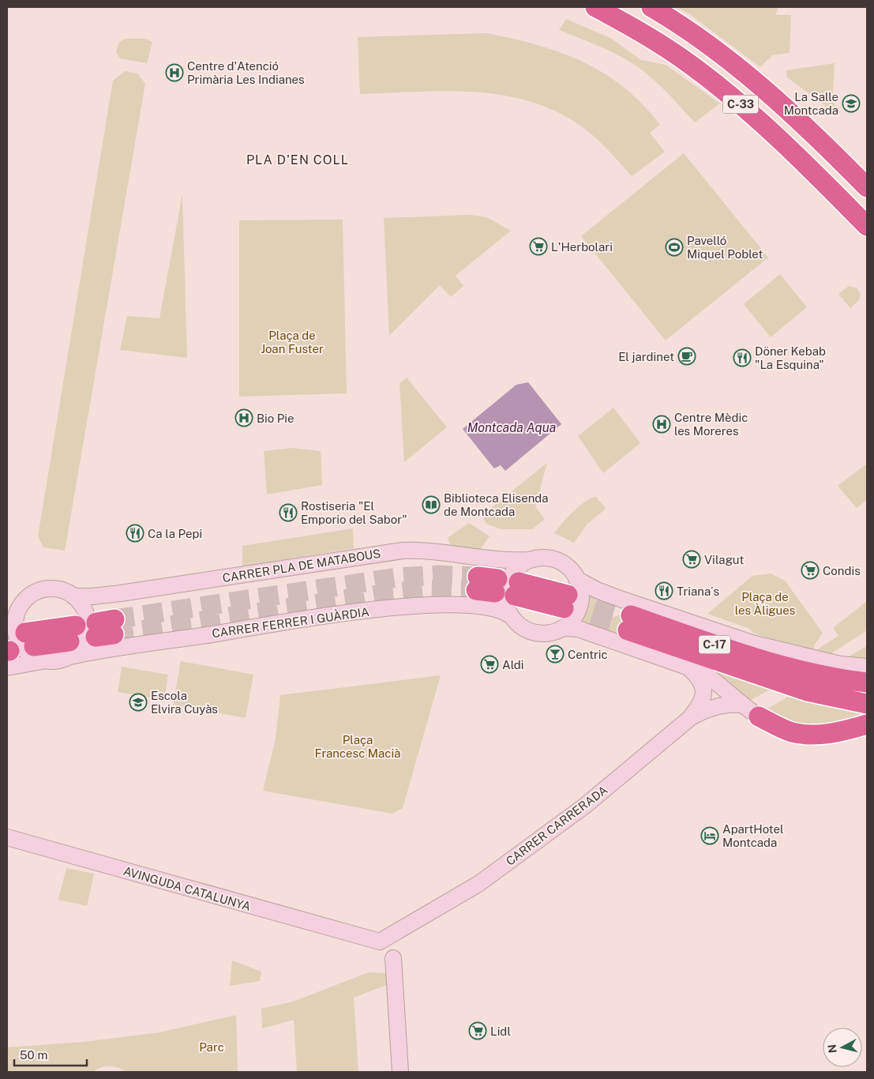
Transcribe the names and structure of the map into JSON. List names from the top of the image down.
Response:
{
  "streets": {
    "highway": ["C-33", "C-17"],
    "main road": [
      "CARRER PLA DE MATABOUS",
      "CARRER FERRER I GUÀRDIA",
      "CARRER CARRERADA",
      "AVINGUDA CATALUNYA"
    ]
  },
  "crossings": [
    ["CARRER PLA DE MATABOUS", "CARRER FERRER I GUÀRDIA"],
    ["CARRER CARRERADA", "AVINGUDA CATALUNYA"]
  ],
  "districts": ["PLA D'EN COLL"],
  "water": ["Montcada Aqua"],
  "parks": [
    "Plaça de Joan Fuster",
    "Plaça de les Àligues",
    "Plaça Francesc Macià",
    "Parc"
  ],
  "places": {
    "hospital": ["Centre d'Atenció Primària Les Indianes", "Bio Pie", "Centre Mèdic les Moreres"],
    "school or university": ["La Salle Montcada", "Escola Elvira Cuyàs"],
    "supermarket": [
      "L'Herbolari",
      "Vilagut",
      "Condis",
      "Aldi",
      "Lidl"
    ],
    "sports": ["Pavelló Miquel Poblet"],
    "cafe": ["El jardinet"],
    "restaurant": [
      "Döner Kebab \"La Esquina\"",
      "Rostiseria \"El Emporio del Sabor\"",
      "Ca la Pepi",
      "Triana´s"
    ],
    "library": ["Biblioteca Elisenda de Montcada"],
    "bar": ["Centric"],
    "hotel": ["ApartHotel Montcada"]
  },
  "scale_bar": "50 m",
  "north": "left"
}
